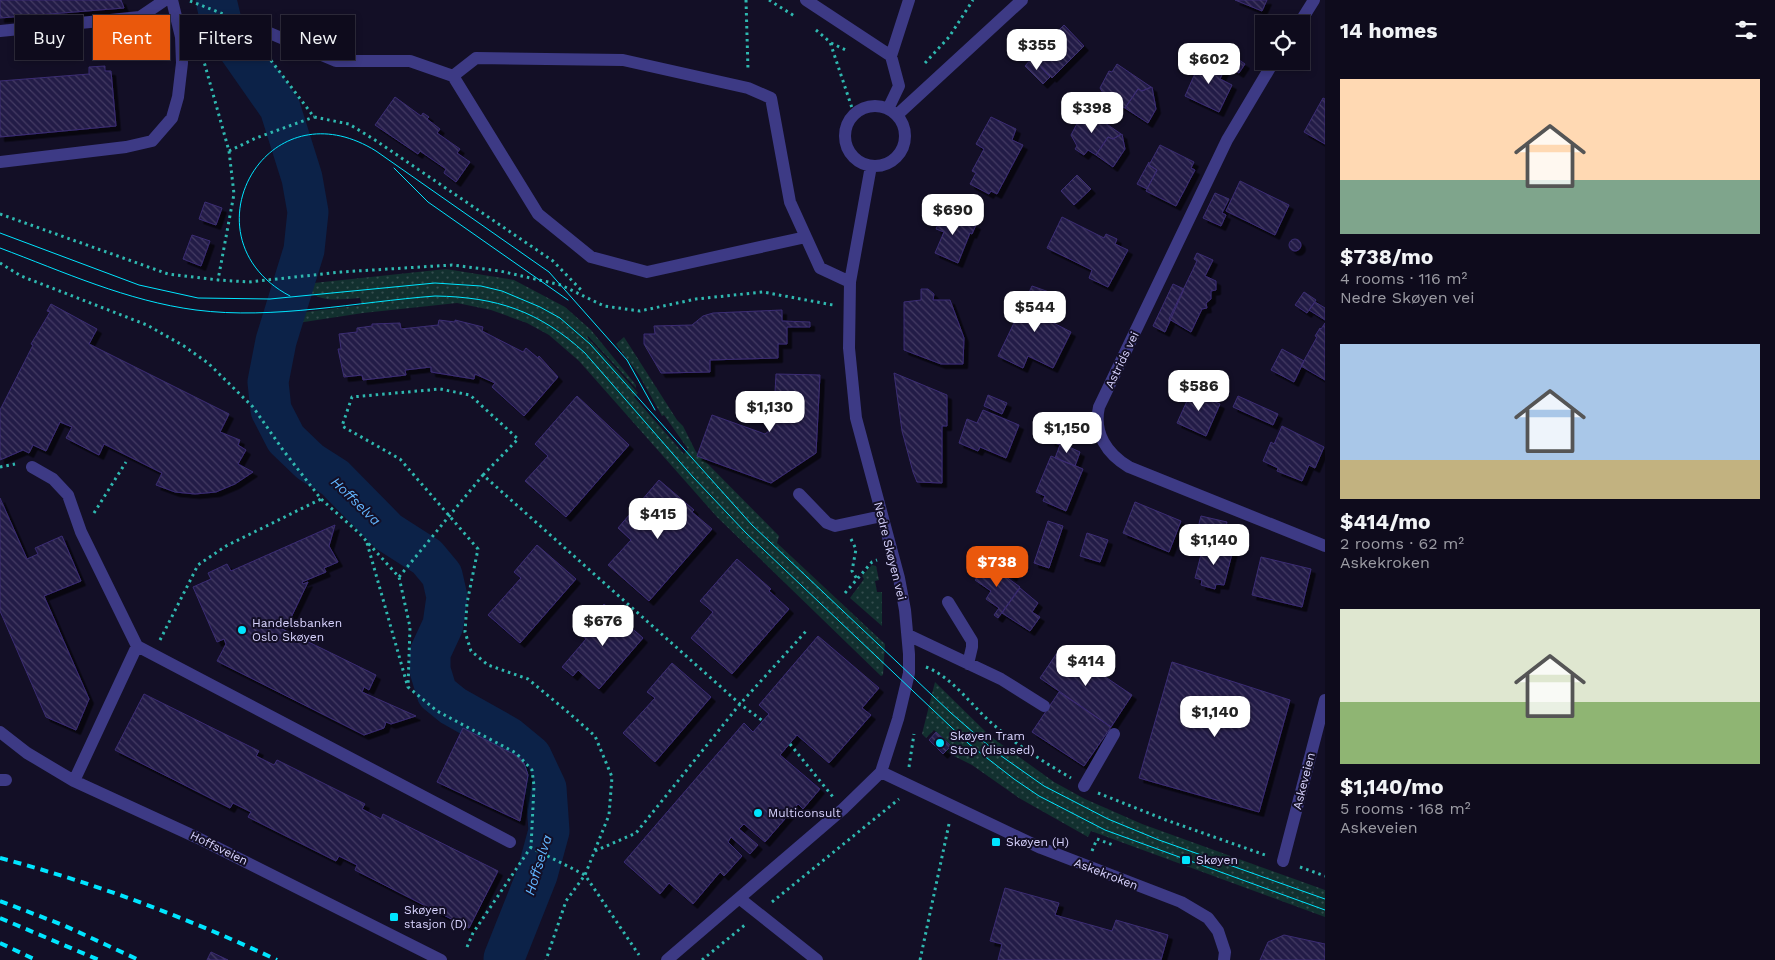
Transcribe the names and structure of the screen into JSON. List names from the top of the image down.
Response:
{
  "streets": {
    "street": [
      "Astrids vei",
      "Nedre Skøyen vei",
      "Askeveien",
      "Hoffsveien",
      "Askekroken"
    ]
  },
  "crossings": [
    ["Nedre Skøyen vei", "Askekroken"]
  ],
  "water": ["Hoffselva"],
  "places": {
    "other": ["Handelsbanken Oslo Skøyen", "Skøyen Tram Stop (disused)", "Multiconsult"],
    "transit": ["Skøyen (H)", "Skøyen", "Skøyen stasjon (D)"]
  },
  "page": {
    "heading": "14 homes",
    "chip": [
      "Buy",
      "Rent",
      "Filters",
      "New"
    ],
    "price": [
      "$355",
      "$602",
      "$398",
      "$690",
      "$544",
      "$586",
      "$1,130",
      "$1,150",
      "$415",
      "$1,140",
      "$738",
      "$676",
      "$414",
      "$1,140"
    ],
    "list": [
      {
        "name": "$738/mo",
        "note": "4 rooms · 116 m² · Nedre Skøyen vei"
      },
      {
        "name": "$414/mo",
        "note": "2 rooms · 62 m² · Askekroken"
      },
      {
        "name": "$1,140/mo",
        "note": "5 rooms · 168 m² · Askeveien"
      }
    ]
  }
}
